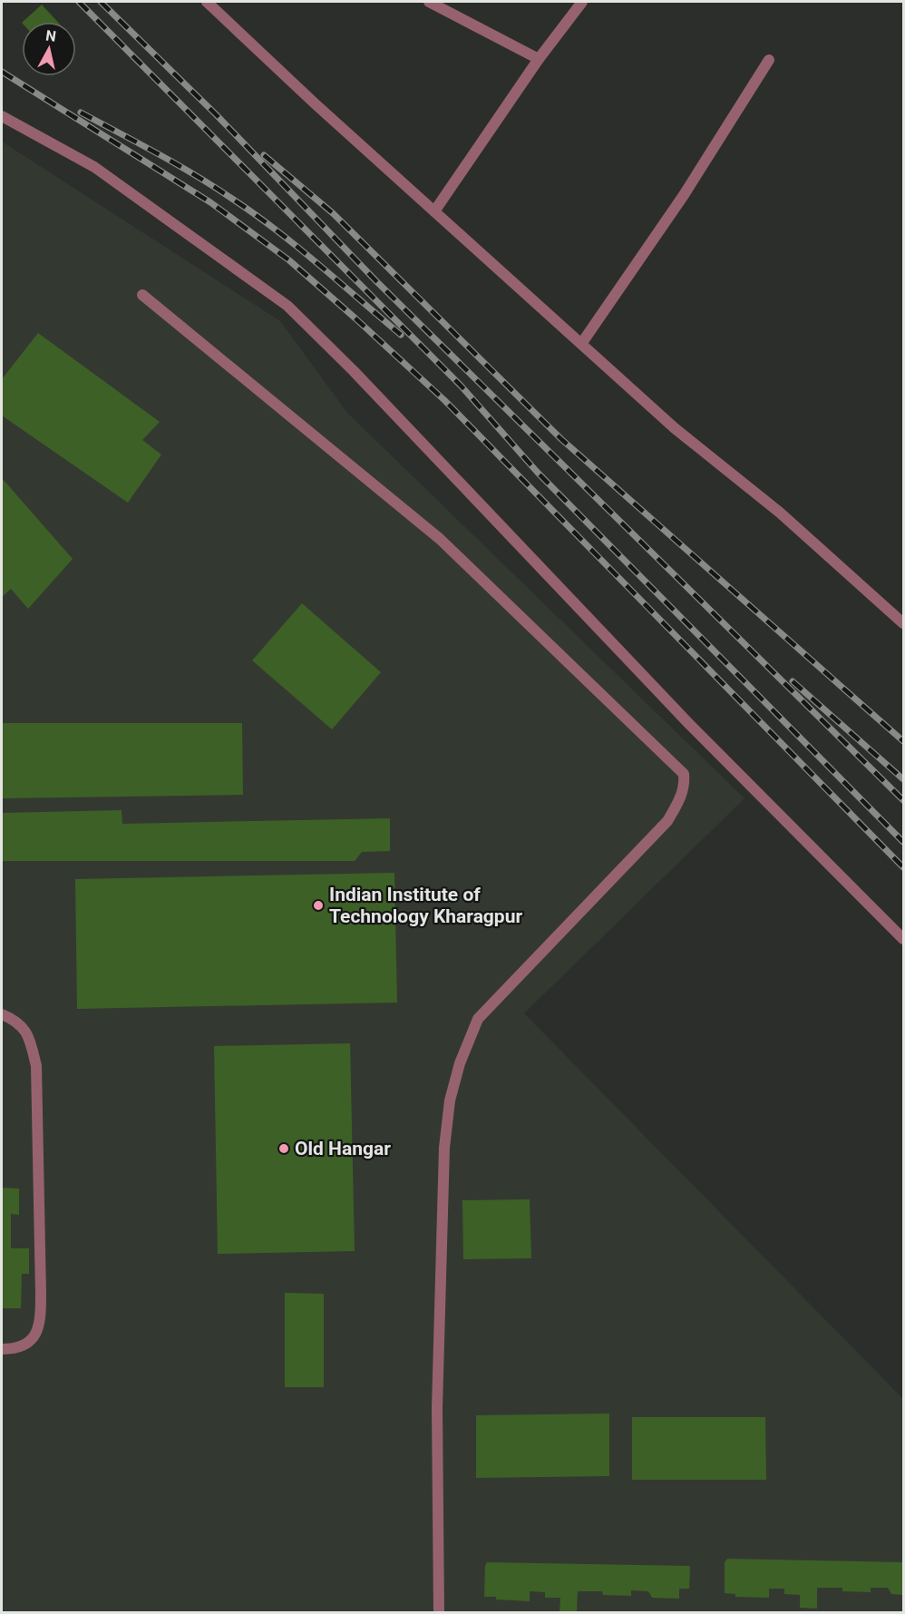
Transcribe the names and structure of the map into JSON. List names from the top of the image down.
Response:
{
  "places": ["Indian Institute of Technology Kharagpur", "Old Hangar"],
  "north": "top"
}
